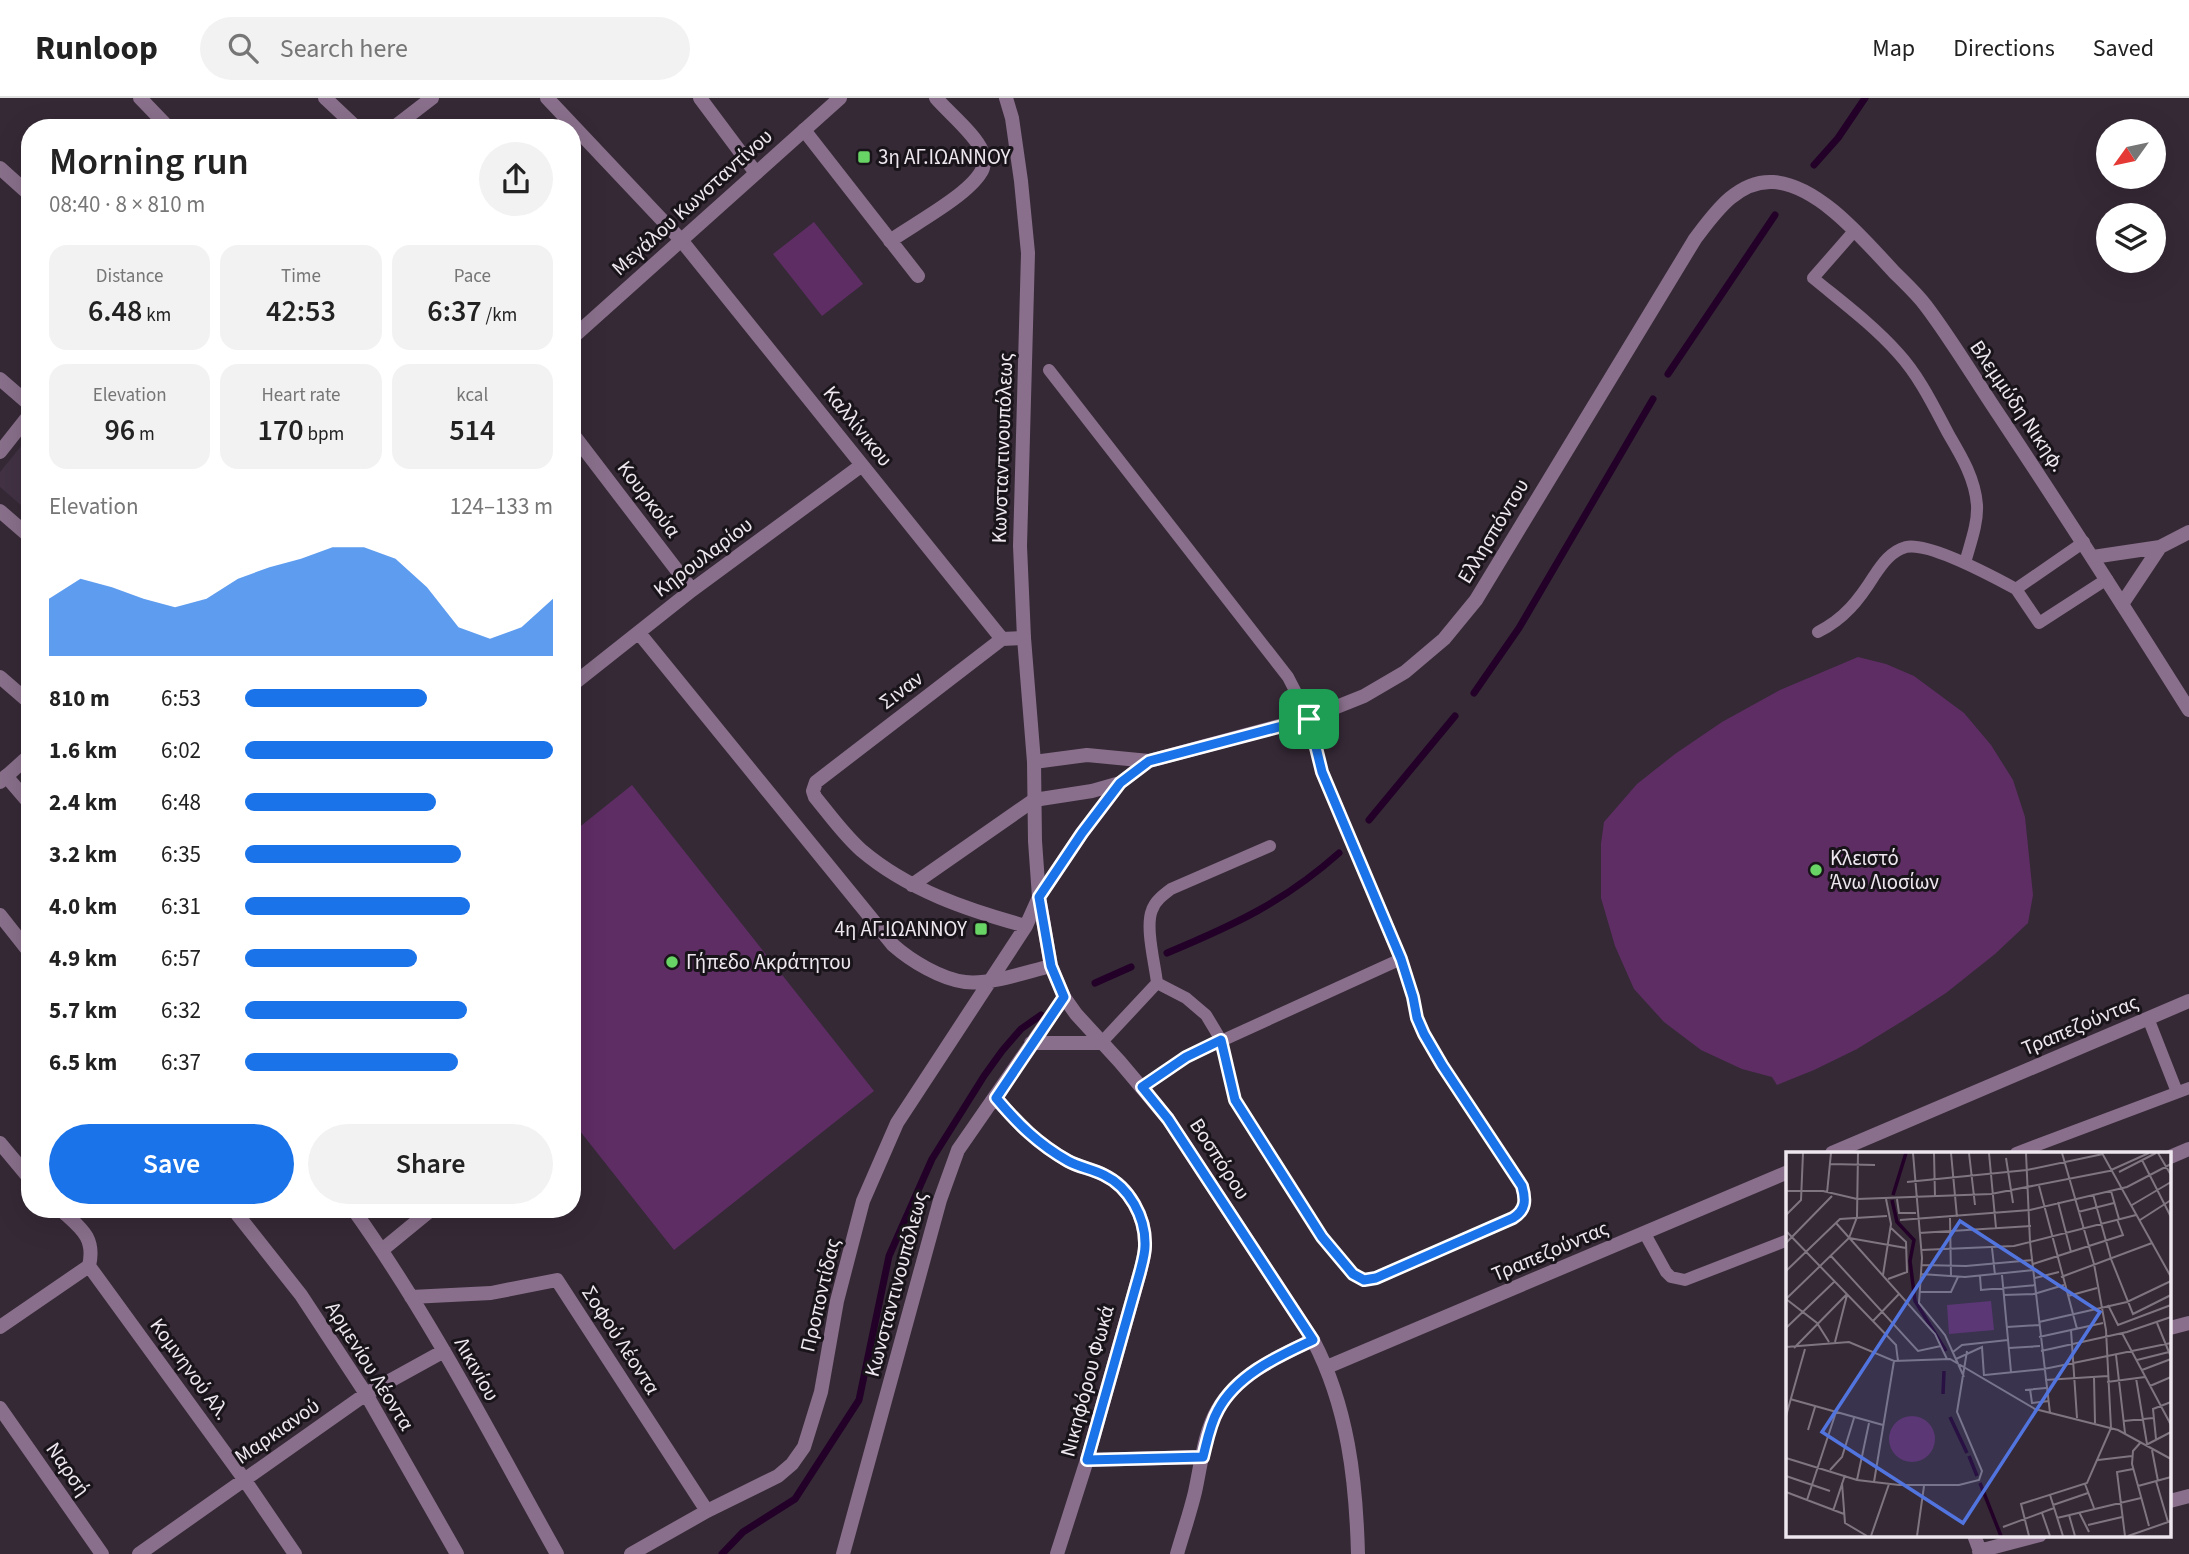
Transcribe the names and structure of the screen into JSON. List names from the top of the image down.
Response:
{
  "streets": {
    "street": [
      "Μεγάλου Κωνσταντίνου",
      "Βλεμμύδη Νικηφ.",
      "Καλλίνικου",
      "Κωνσταντινουπόλεως",
      "Κουρκούα",
      "Ελλησπόντου",
      "Κηρουλαρίου",
      "Σιναν",
      "Τραπεζούντας",
      "Βοσπόρου",
      "Προποντίδας",
      "Σοφού Λέοντα",
      "Αρμενίου Λέοντα",
      "Κομνηνού Αλ.",
      "Λικινίου",
      "Νικηφόρου Φωκά",
      "Μαρκιανού",
      "Ναρσή"
    ]
  },
  "crossings": [
    ["Μεγάλου Κωνσταντίνου", "Καλλίνικου"],
    ["Βλεμμύδη Νικηφ.", "Ελλησπόντου"],
    ["Καλλίνικου", "Κηρουλαρίου"],
    ["Καλλίνικου", "Σιναν"],
    ["Κωνσταντινουπόλεως", "Ελλησπόντου"],
    ["Κωνσταντινουπόλεως", "Βοσπόρου"],
    ["Κωνσταντινουπόλεως", "Νικηφόρου Φωκά"],
    ["Κουρκούα", "Κηρουλαρίου"],
    ["Ελλησπόντου", "Βοσπόρου"],
    ["Ελλησπόντου", "Προποντίδας"],
    ["Τραπεζούντας", "Βοσπόρου"],
    ["Βοσπόρου", "Προποντίδας"],
    ["Προποντίδας", "Σοφού Λέοντα"],
    ["Σοφού Λέοντα", "Λικινίου"],
    ["Αρμενίου Λέοντα", "Μαρκιανού"],
    ["Κομνηνού Αλ.", "Μαρκιανού"],
    ["Λικινίου", "Μαρκιανού"]
  ],
  "places": {
    "transit": ["3η ΑΓ.ΙΩΑΝΝΟΥ", "4η ΑΓ.ΙΩΑΝΝΟΥ"],
    "other": ["Κλειστό Άνω Λιοσίων", "Γήπεδο Ακράτητου"]
  },
  "north": "bottom left",
  "page": {
    "header": "Runloop",
    "search": "Search here",
    "nav": ["Map", "Directions", "Saved"],
    "heading": ["Morning run", "08:40 · 8 × 810 m"],
    "stats": [
      ["Distance", "6.48 km"],
      ["Time", "42:53"],
      ["Pace", "6:37 /km"],
      ["Elevation", "96 m"],
      ["Heart rate", "170 bpm"],
      ["kcal", "514"]
    ],
    "chart": ["Elevation", "124–133 m"],
    "list": [
      {
        "name": "810 m",
        "note": "6:53"
      },
      {
        "name": "1.6 km",
        "note": "6:02"
      },
      {
        "name": "2.4 km",
        "note": "6:48"
      },
      {
        "name": "3.2 km",
        "note": "6:35"
      },
      {
        "name": "4.0 km",
        "note": "6:31"
      },
      {
        "name": "4.9 km",
        "note": "6:57"
      },
      {
        "name": "5.7 km",
        "note": "6:32"
      },
      {
        "name": "6.5 km",
        "note": "6:37"
      }
    ],
    "buttons": ["Save", "Share"]
  }
}
